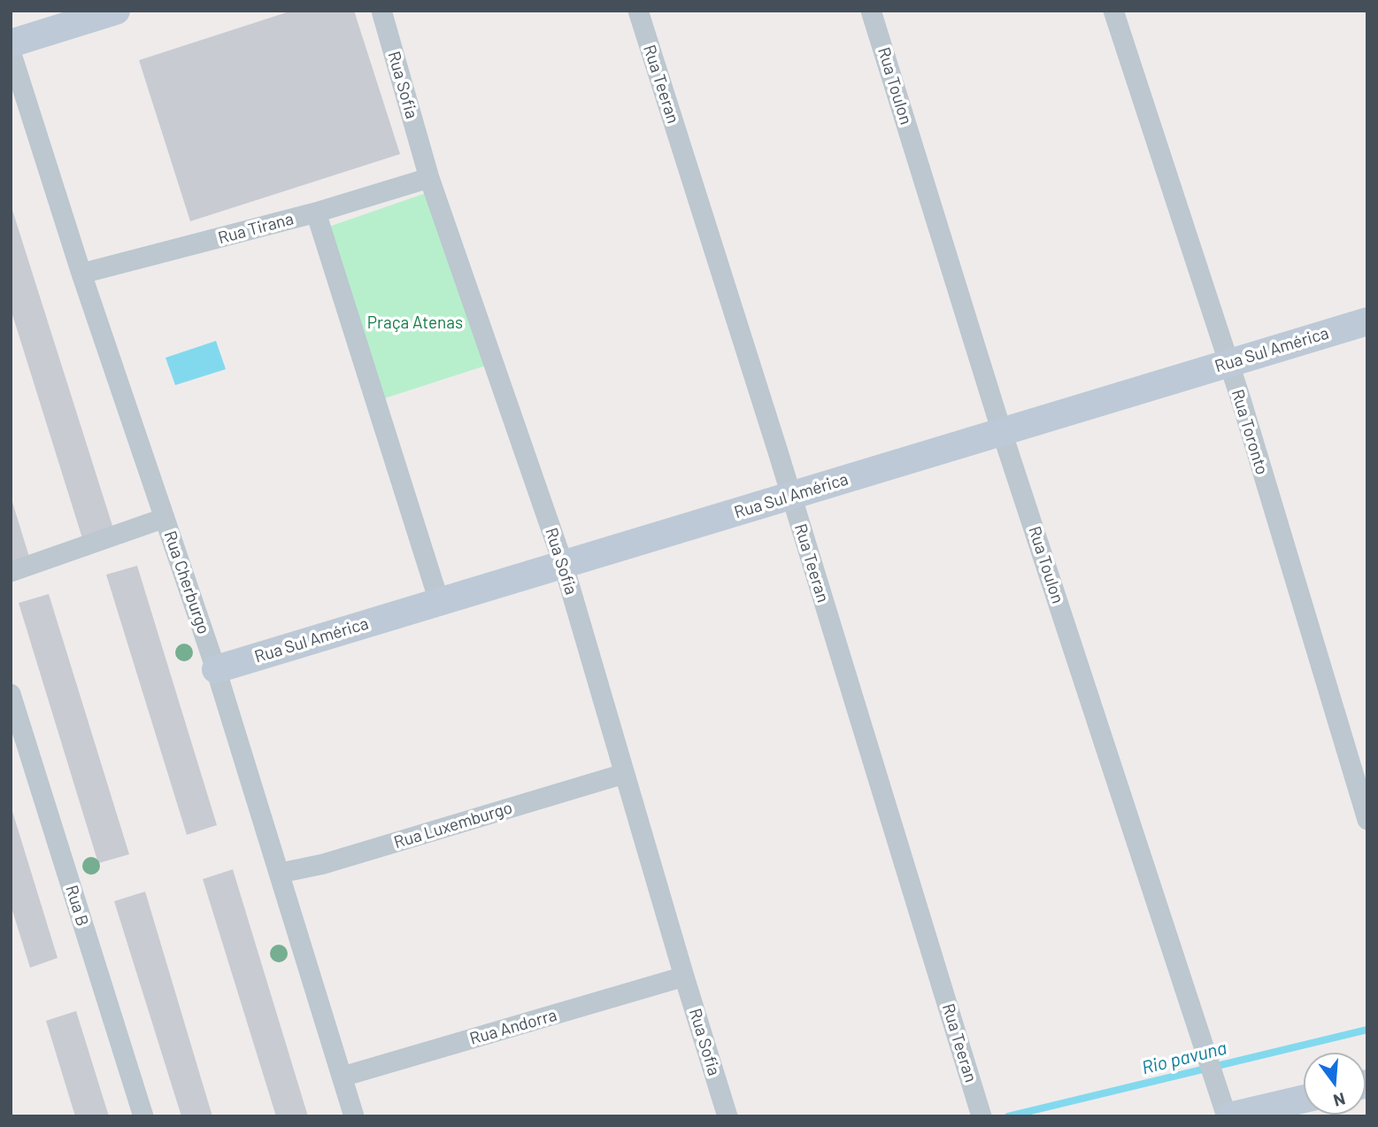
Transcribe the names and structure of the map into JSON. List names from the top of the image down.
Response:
{
  "streets": {
    "street": [
      "Rua Teeran",
      "Rua Sofia",
      "Rua Toulon",
      "Rua Tirana",
      "Rua Sul América",
      "Rua Toronto",
      "Rua Cherburgo",
      "Rua Luxemburgo",
      "Rua B",
      "Rua Andorra"
    ]
  },
  "crossings": [
    ["Rua Teeran", "Rua Sul América"],
    ["Rua Sofia", "Rua Tirana"],
    ["Rua Sofia", "Rua Sul América"],
    ["Rua Sofia", "Rua Luxemburgo"],
    ["Rua Sofia", "Rua Andorra"],
    ["Rua Toulon", "Rua Sul América"],
    ["Rua Tirana", "Rua Cherburgo"],
    ["Rua Sul América", "Rua Toronto"],
    ["Rua Sul América", "Rua Cherburgo"],
    ["Rua Cherburgo", "Rua Luxemburgo"],
    ["Rua Cherburgo", "Rua Andorra"]
  ],
  "water": ["Rio pavuna"],
  "parks": ["Praça Atenas"],
  "north": "bottom"
}
